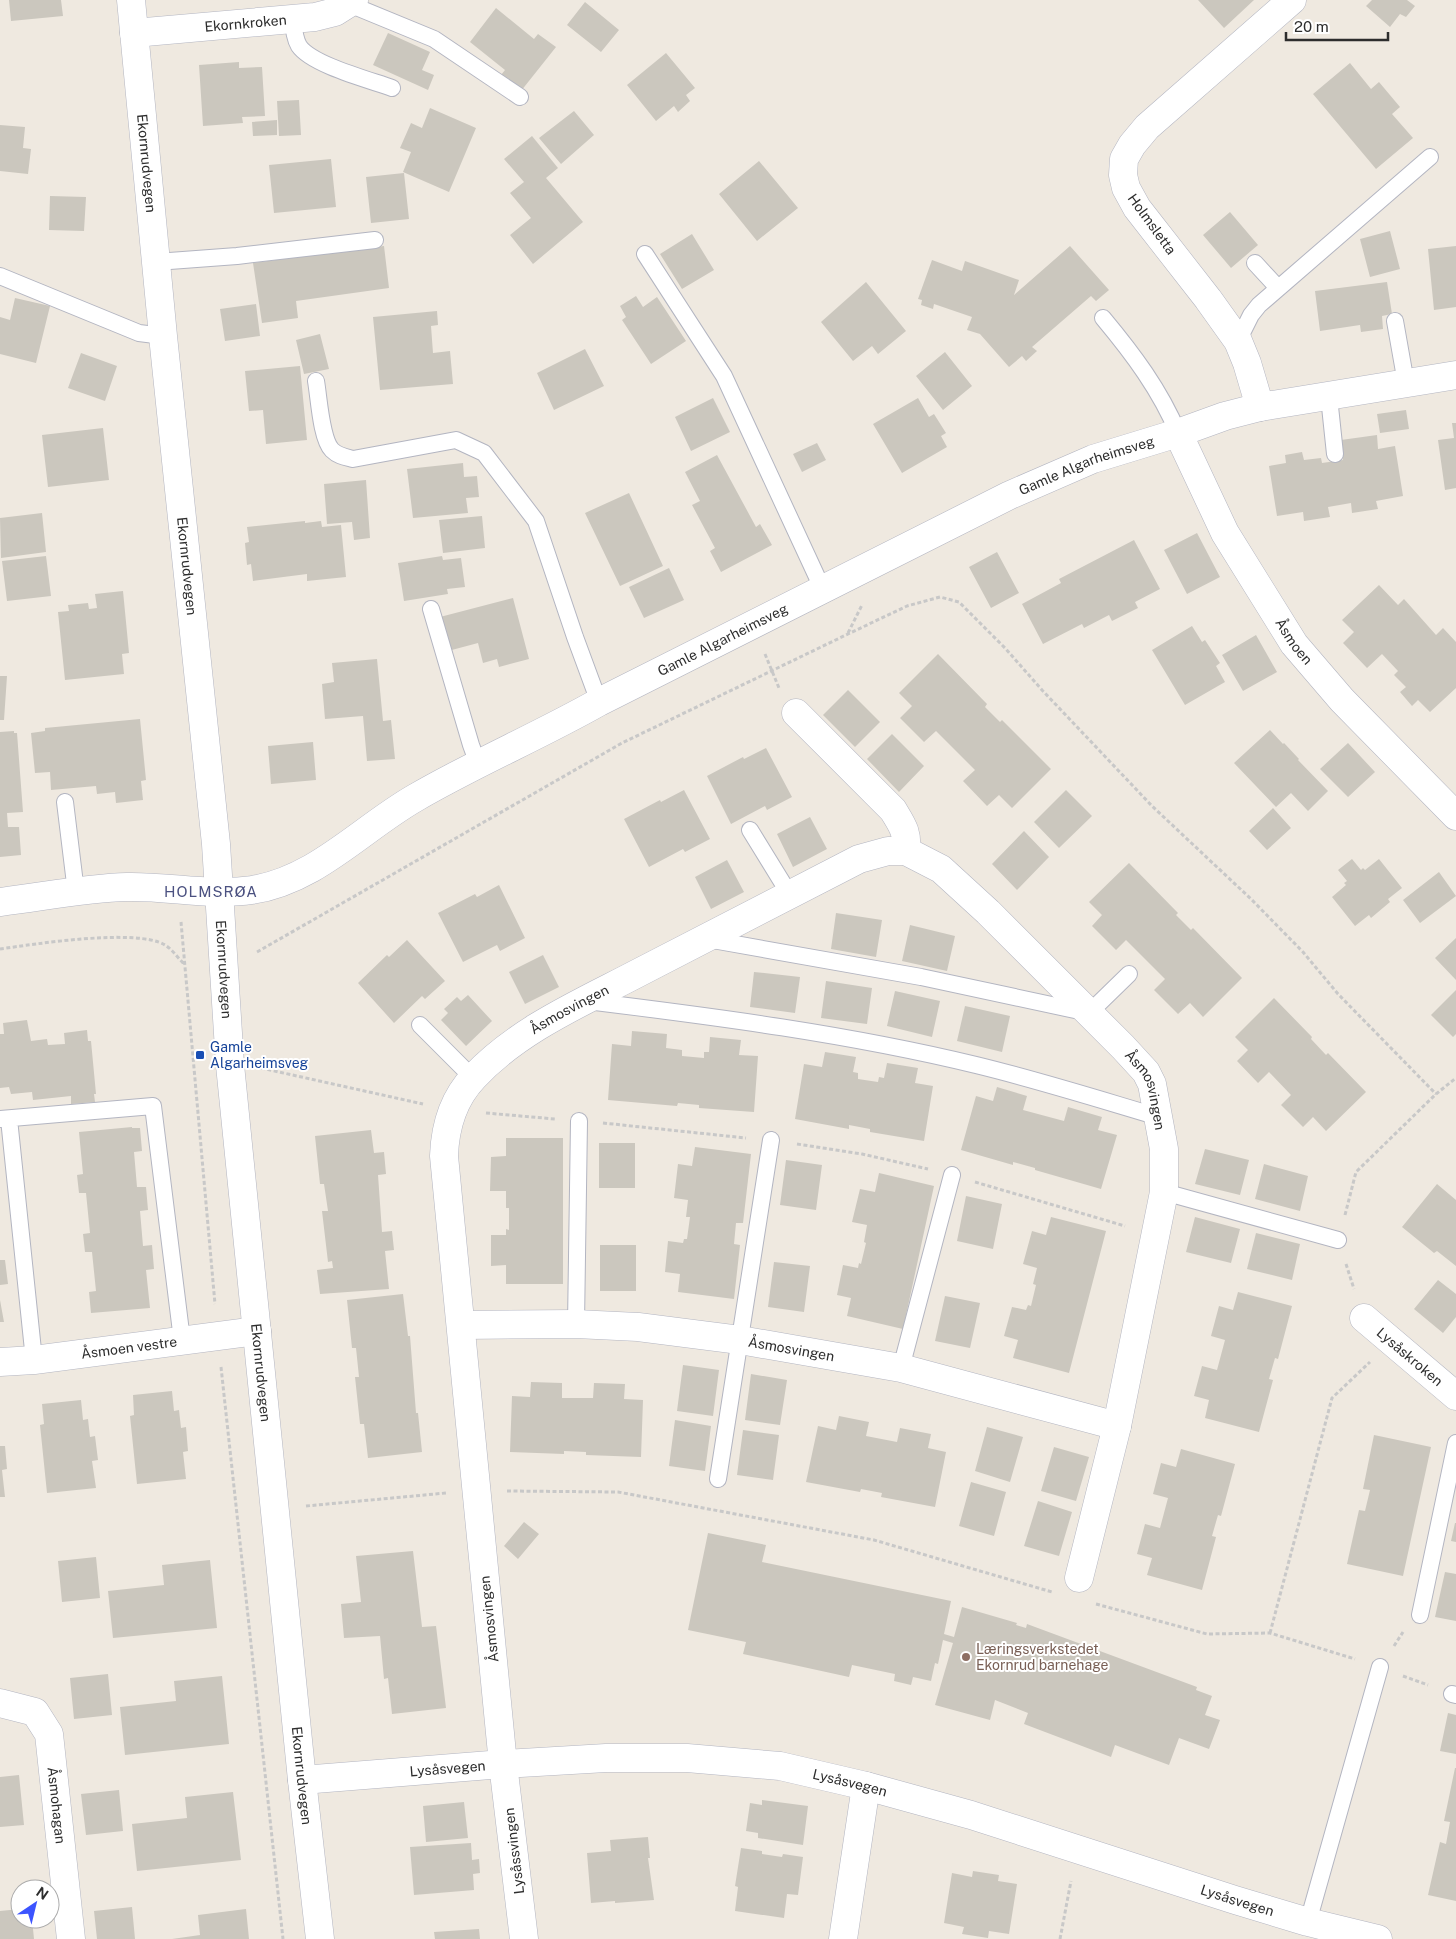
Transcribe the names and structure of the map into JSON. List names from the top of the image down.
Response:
{
  "streets": {
    "street": [
      "Ekornkroken",
      "Ekornrudvegen",
      "Holmsletta",
      "Gamle Algarheimsveg",
      "Åsmoen",
      "Åsmosvingen",
      "Åsmoen vestre",
      "Lysåskroken",
      "Lysåsvegen",
      "Åsmohagan",
      "Lysåssvingen"
    ]
  },
  "crossings": [
    ["Ekornkroken", "Ekornrudvegen"],
    ["Ekornrudvegen", "Gamle Algarheimsveg"],
    ["Ekornrudvegen", "Åsmoen vestre"],
    ["Ekornrudvegen", "Lysåsvegen"],
    ["Holmsletta", "Gamle Algarheimsveg"],
    ["Gamle Algarheimsveg", "Åsmoen"],
    ["Åsmosvingen", "Lysåsvegen"],
    ["Åsmosvingen", "Lysåssvingen"],
    ["Lysåsvegen", "Lysåssvingen"]
  ],
  "districts": ["HOLMSRØA"],
  "places": {
    "transit": ["Gamle Algarheimsveg"],
    "other": ["Læringsverkstedet Ekornrud barnehage"]
  },
  "scale_bar": "20 m",
  "north": "top right"
}
